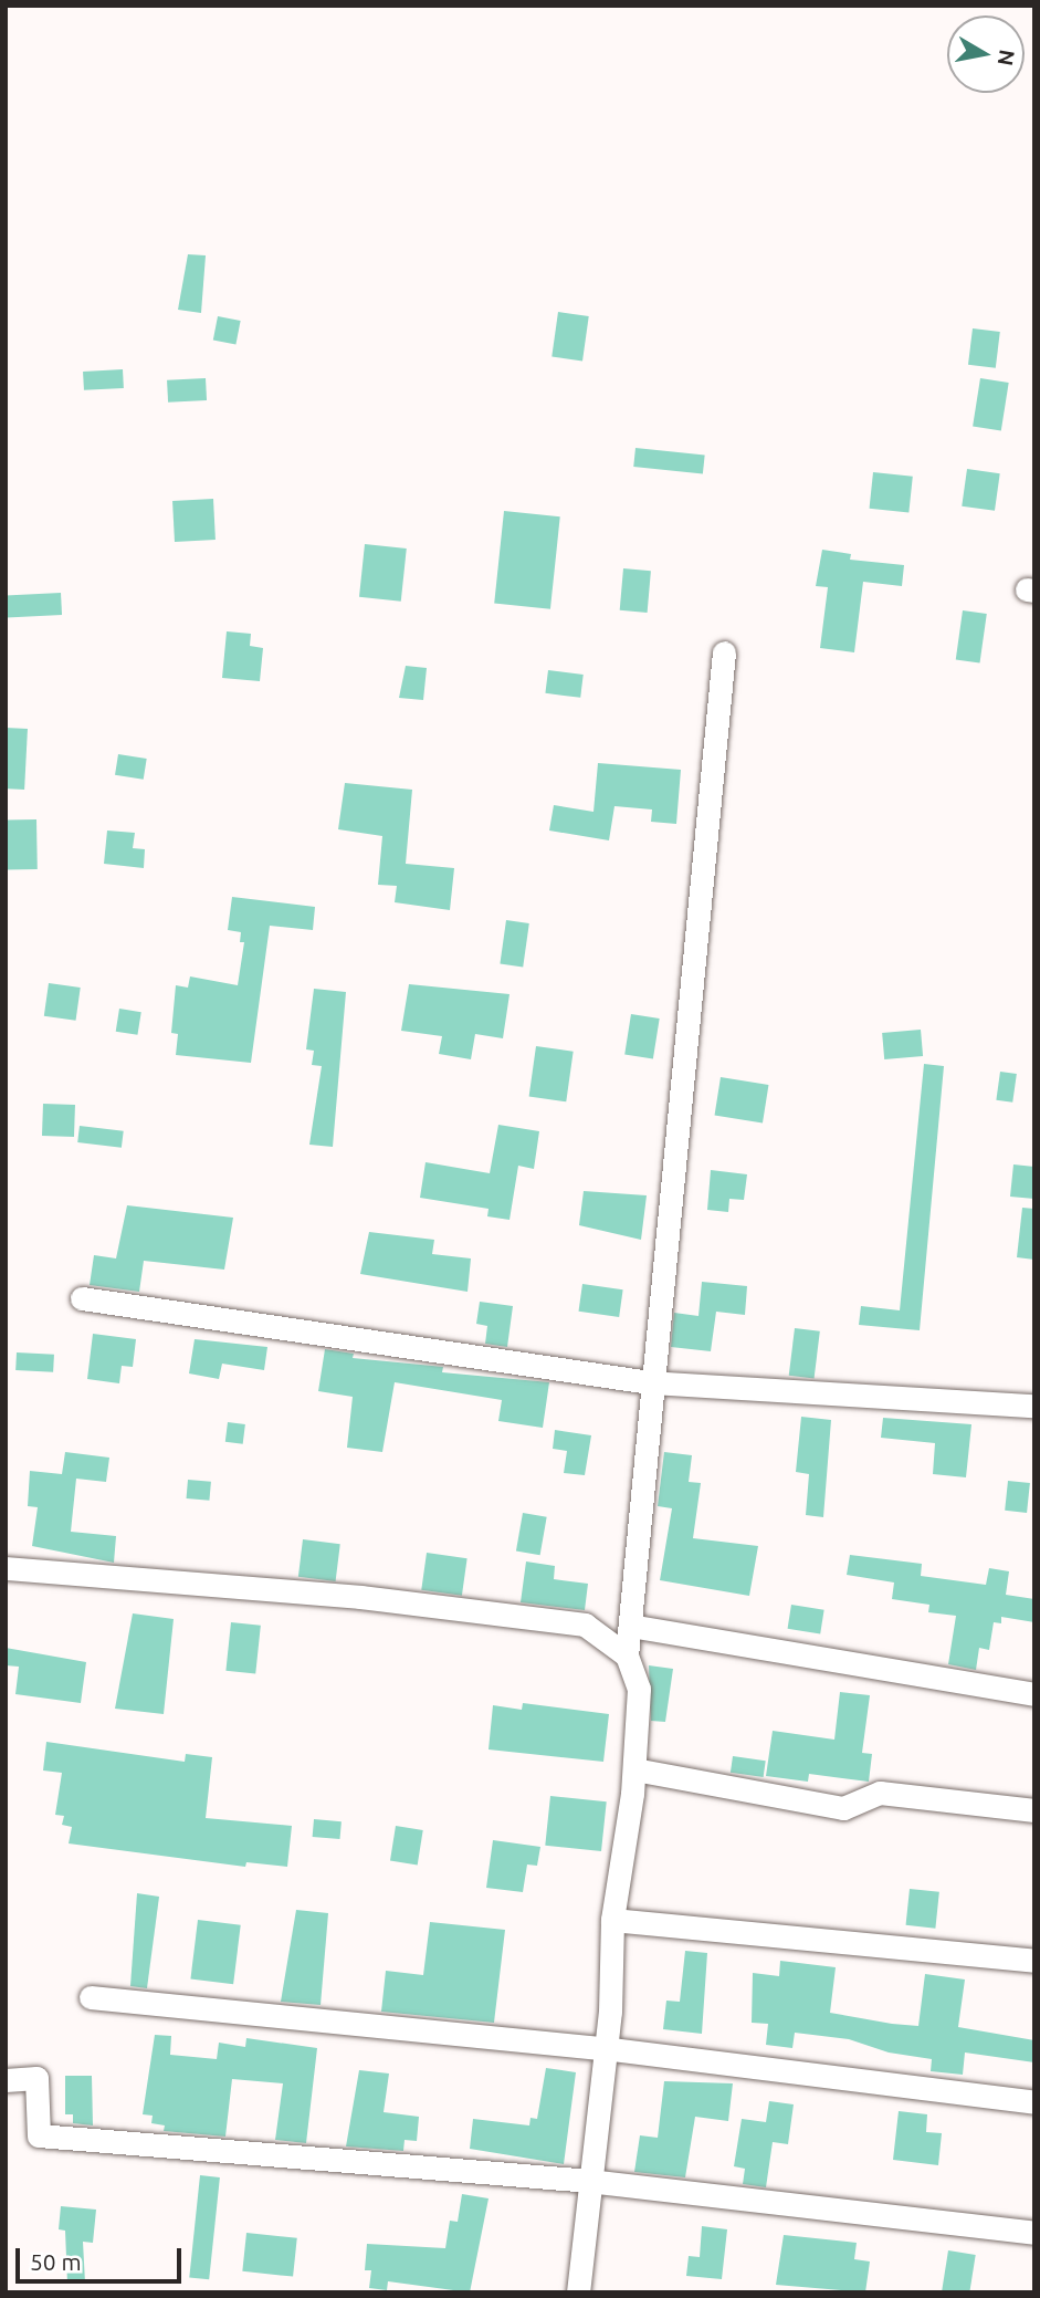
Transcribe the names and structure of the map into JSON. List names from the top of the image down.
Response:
{
  "scale_bar": "50 m",
  "north": "right"
}
